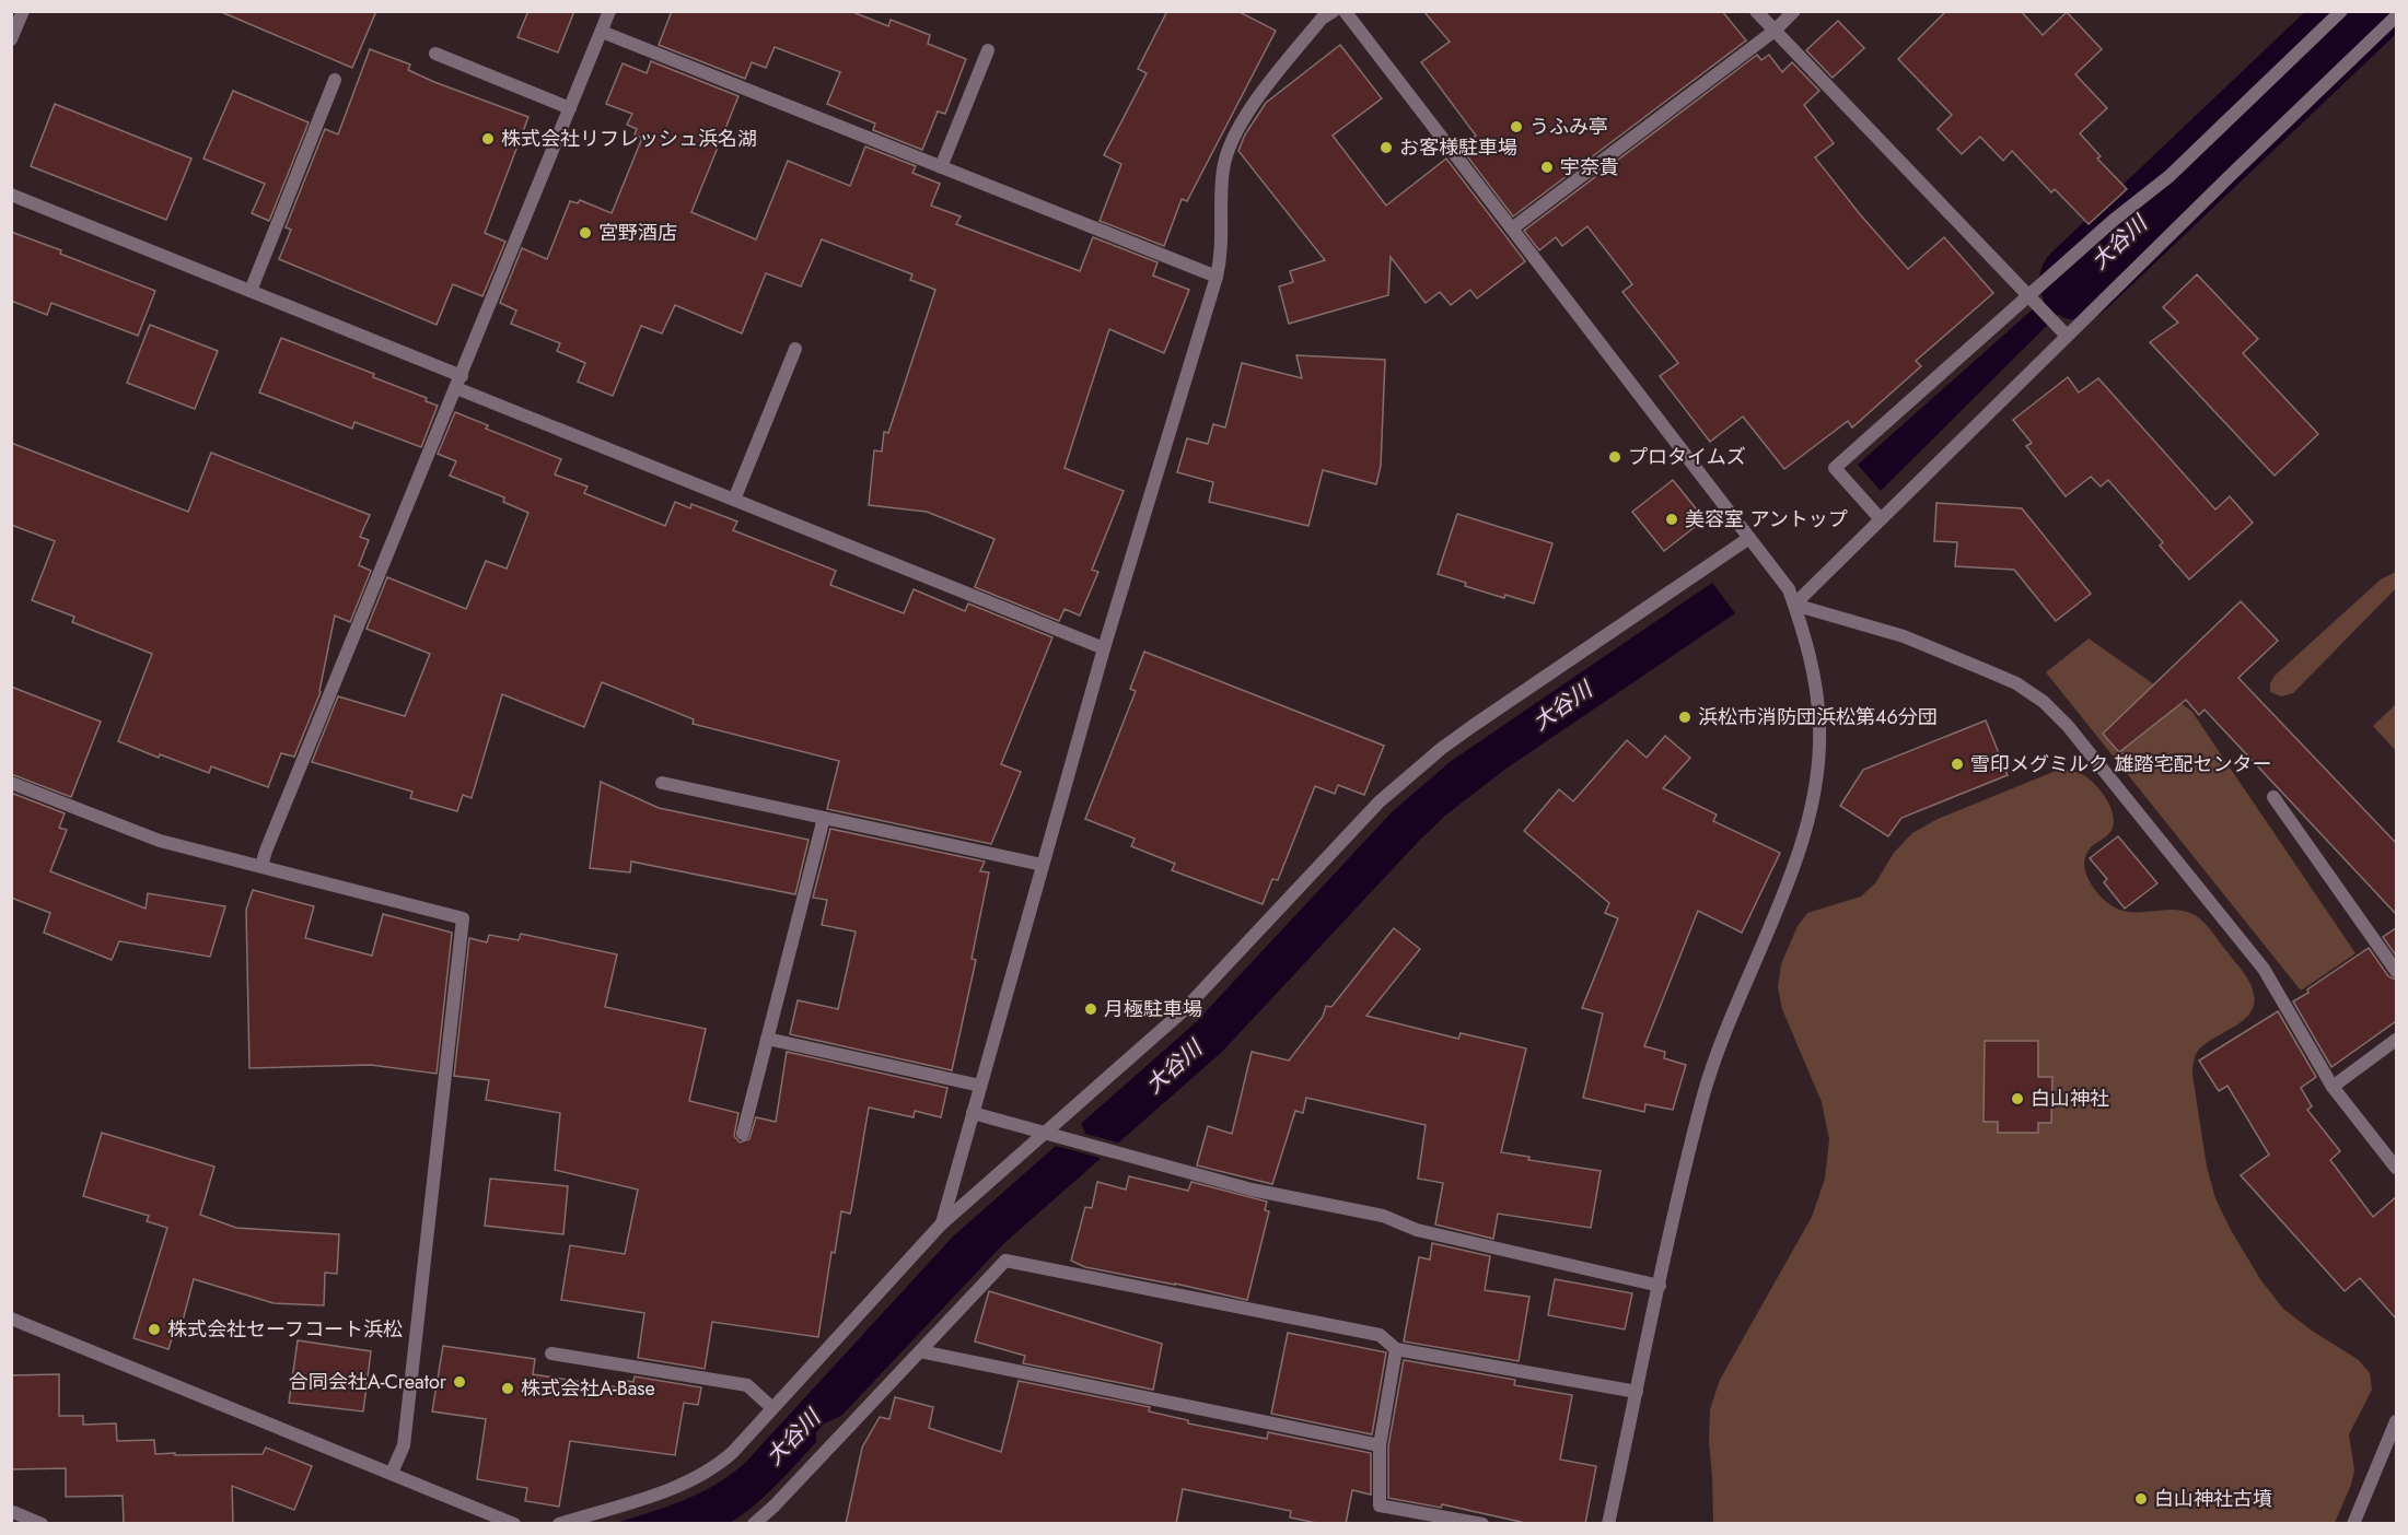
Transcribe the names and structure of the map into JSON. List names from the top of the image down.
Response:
{
  "water": ["大谷川"],
  "places": [
    "うふみ亭",
    "株式会社リフレッシュ浜名湖",
    "お客様駐車場",
    "宇奈貴",
    "宮野酒店",
    "プロタイムズ",
    "美容室 アントップ",
    "浜松市消防団浜松第46分団",
    "雪印メグミルク 雄踏宅配センター",
    "月極駐車場",
    "白山神社",
    "株式会社セーフコート浜松",
    "合同会社A-Creator",
    "株式会社A-Base",
    "白山神社古墳"
  ]
}
